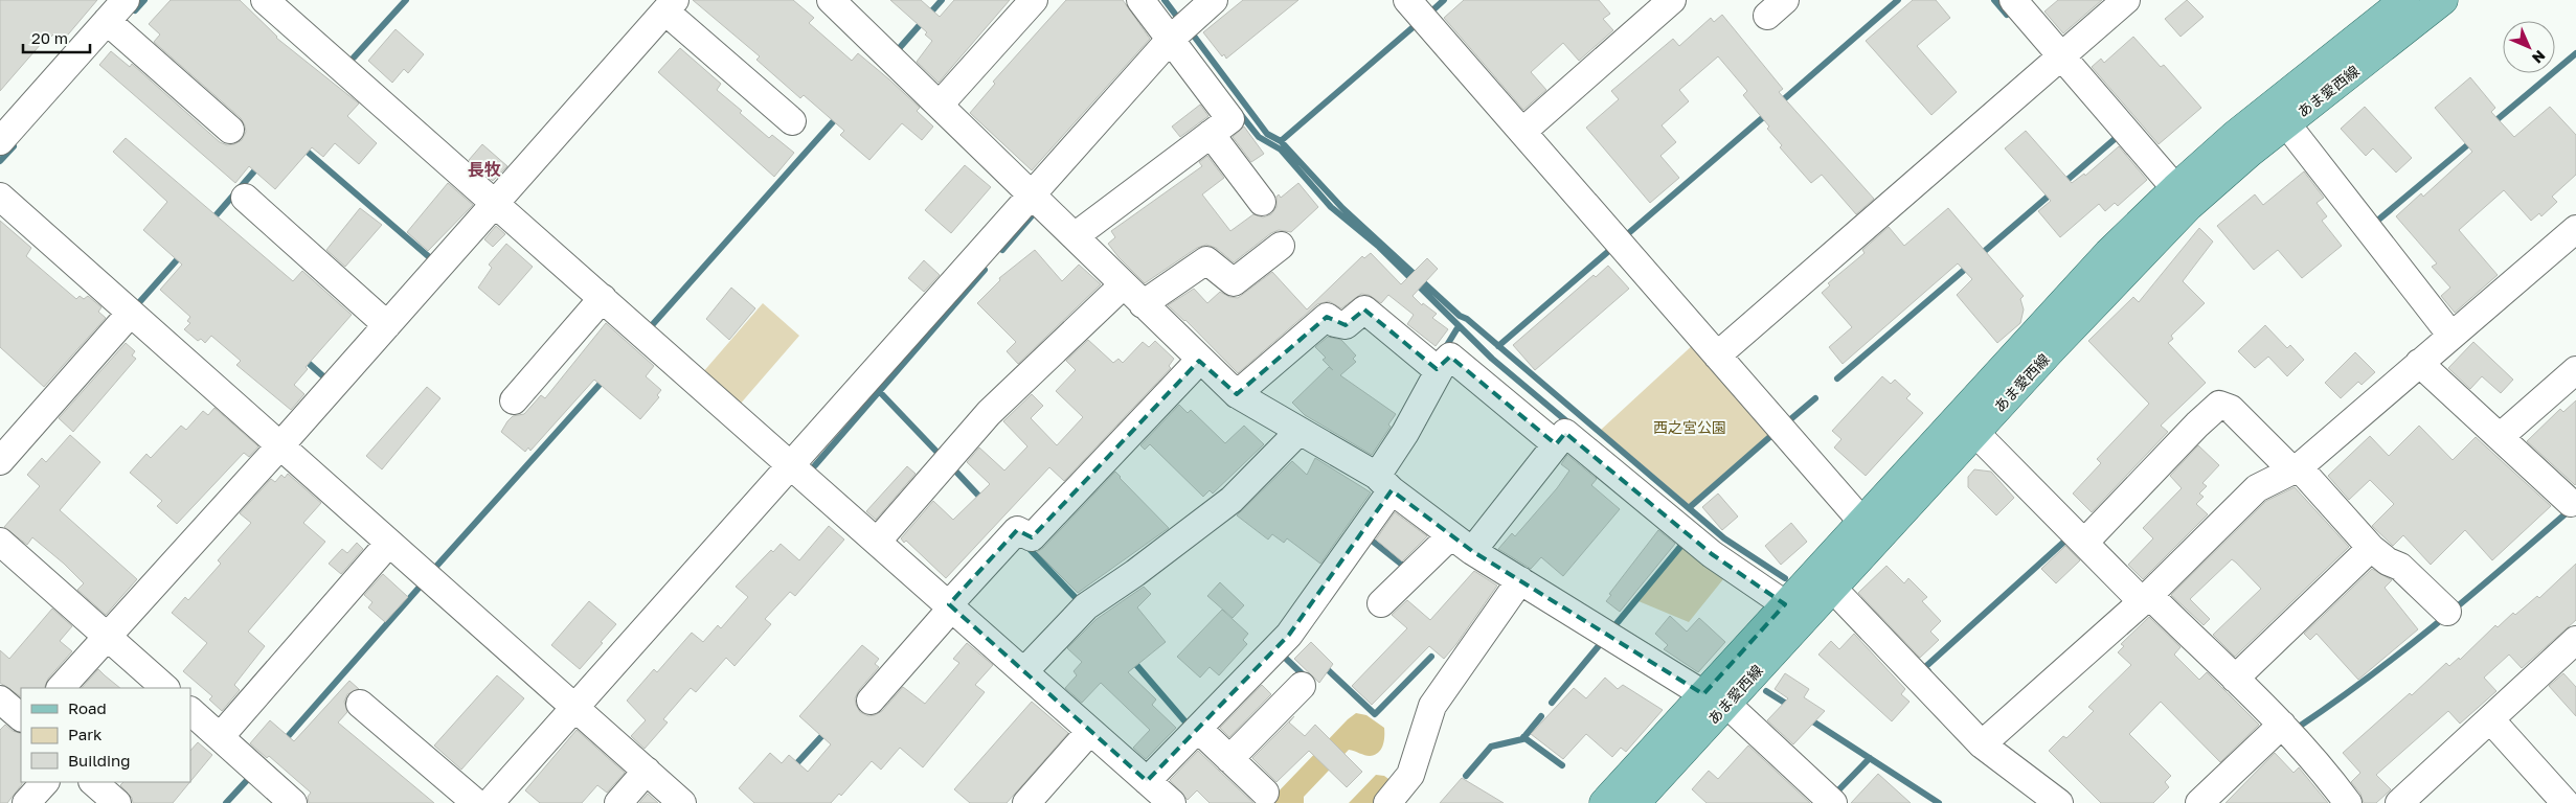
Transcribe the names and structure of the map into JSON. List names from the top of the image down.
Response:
{
  "streets": {
    "main road": ["あま愛西線"]
  },
  "districts": ["長牧"],
  "parks": ["西之宮公園"],
  "legend": ["Road", "Park", "Building"],
  "scale_bar": "20 m",
  "north": "bottom right"
}
